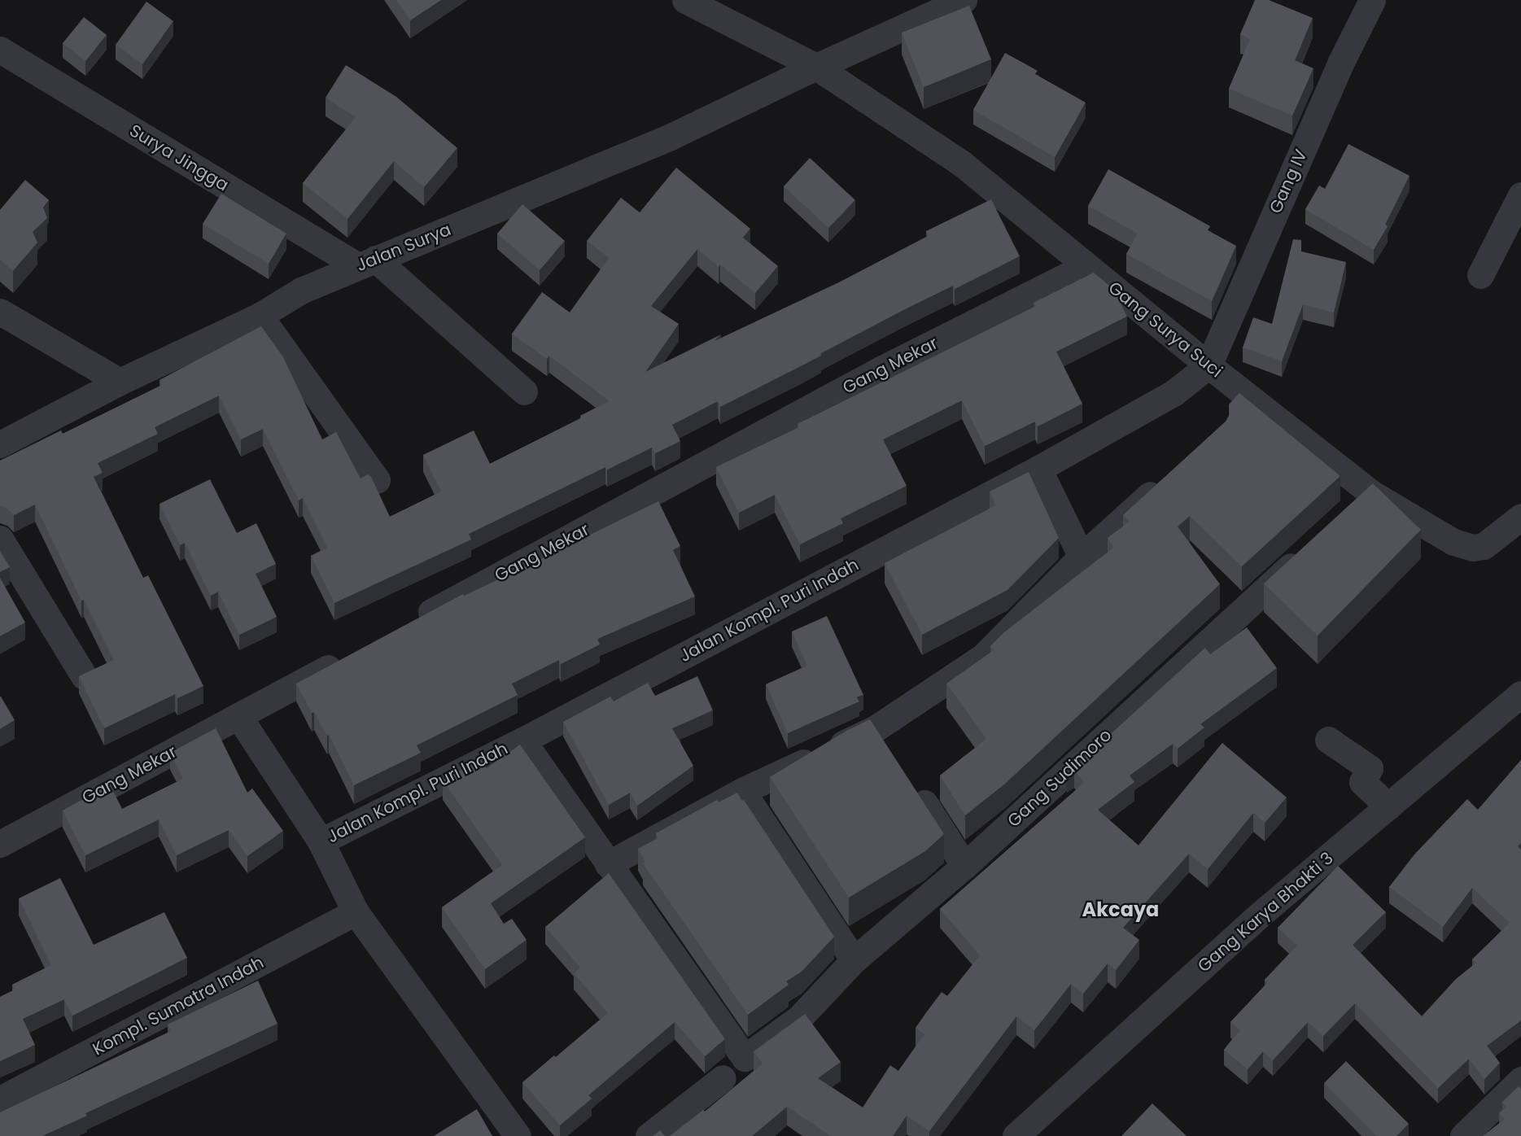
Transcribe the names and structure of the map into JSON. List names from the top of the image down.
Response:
{
  "streets": {
    "street": [
      "Surya Jingga",
      "Gang IV",
      "Jalan Surya",
      "Gang Surya Suci",
      "Gang Mekar",
      "Jalan Kompl. Puri Indah",
      "Gang Sudimoro",
      "Gang Karya Bhakti 3",
      "Kompl. Sumatra Indah"
    ]
  },
  "crossings": [
    ["Surya Jingga", "Jalan Surya"],
    ["Gang IV", "Gang Surya Suci"],
    ["Gang IV", "Jalan Kompl. Puri Indah"],
    ["Jalan Surya", "Gang Surya Suci"],
    ["Gang Surya Suci", "Gang Mekar"],
    ["Gang Surya Suci", "Jalan Kompl. Puri Indah"]
  ],
  "districts": ["Akcaya"]
}
